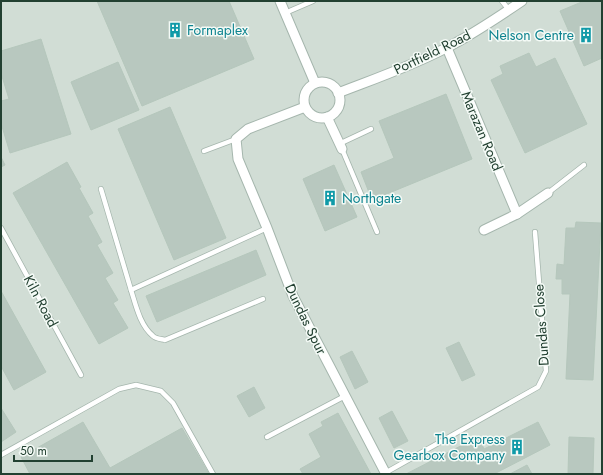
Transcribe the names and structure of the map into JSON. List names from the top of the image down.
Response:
{
  "streets": {
    "street": ["Portfield Road", "Marazan Road", "Dundas Spur"],
    "lane": ["Kiln Road", "Dundas Close"]
  },
  "crossings": [
    ["Portfield Road", "Marazan Road"],
    ["Dundas Spur", "Dundas Close"]
  ],
  "places": {
    "building": [
      "Formaplex",
      "Nelson Centre",
      "Northgate",
      "The Express Gearbox Company"
    ]
  },
  "scale_bar": "50 m"
}
